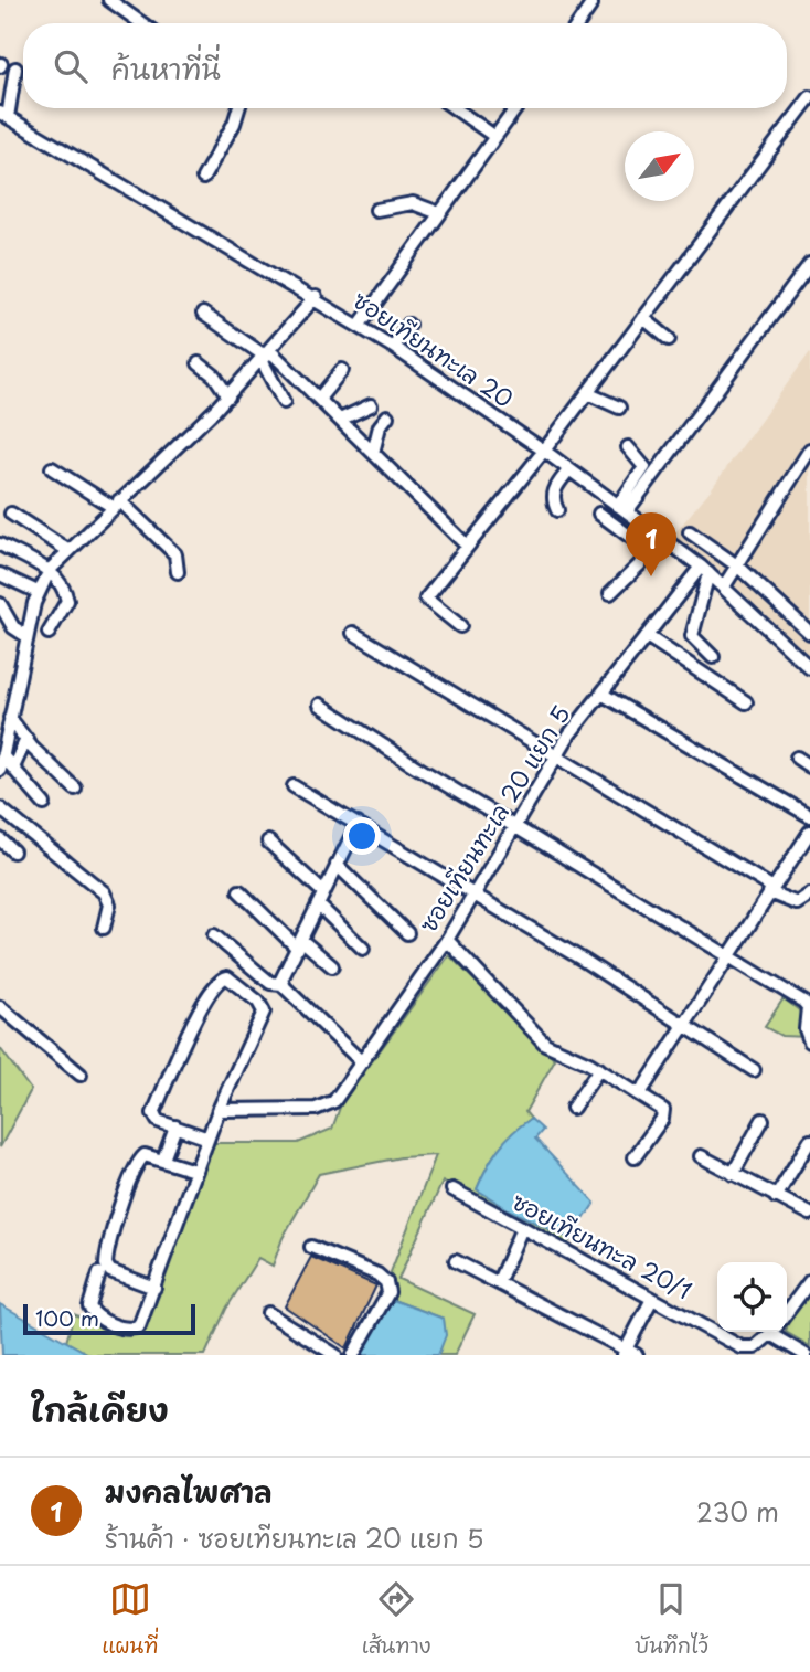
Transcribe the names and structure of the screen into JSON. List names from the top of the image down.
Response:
{
  "streets": {
    "street": ["ซอยเทียนทะเล 20", "ซอยเทียนทะเล 20 แยก 5", "ซอยเทียนทะล 20/1"]
  },
  "crossings": [
    ["ซอยเทียนทะเล 20", "ซอยเทียนทะเล 20 แยก 5"]
  ],
  "scale_bar": "100 m",
  "north": "top right",
  "page": {
    "search": "ค้นหาที่นี่",
    "pins": "1",
    "scale": "100 m",
    "heading": "ใกล้เคียง",
    "list": [
      {
        "mark": "1",
        "name": "มงคลไพศาล",
        "note": "ร้านค้า · ซอยเทียนทะเล 20 แยก 5",
        "value": "230 m"
      }
    ],
    "nav": ["แผนที่", "เส้นทาง", "บันทึกไว้"]
  }
}
